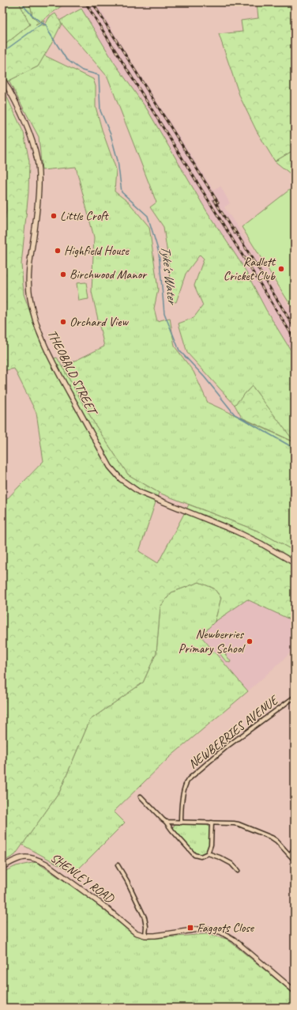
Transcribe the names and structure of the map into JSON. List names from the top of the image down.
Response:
{
  "streets": {
    "street": ["THEOBALD STREET", "NEWBERRIES AVENUE", "SHENLEY ROAD"]
  },
  "water": ["Tyke's Water"],
  "places": {
    "other": [
      "Little Croft",
      "Highfield House",
      "Radlett Cricket Club",
      "Birchwood Manor",
      "Orchard View",
      "Newberries Primary School"
    ],
    "transit": ["Faggots Close"]
  }
}
